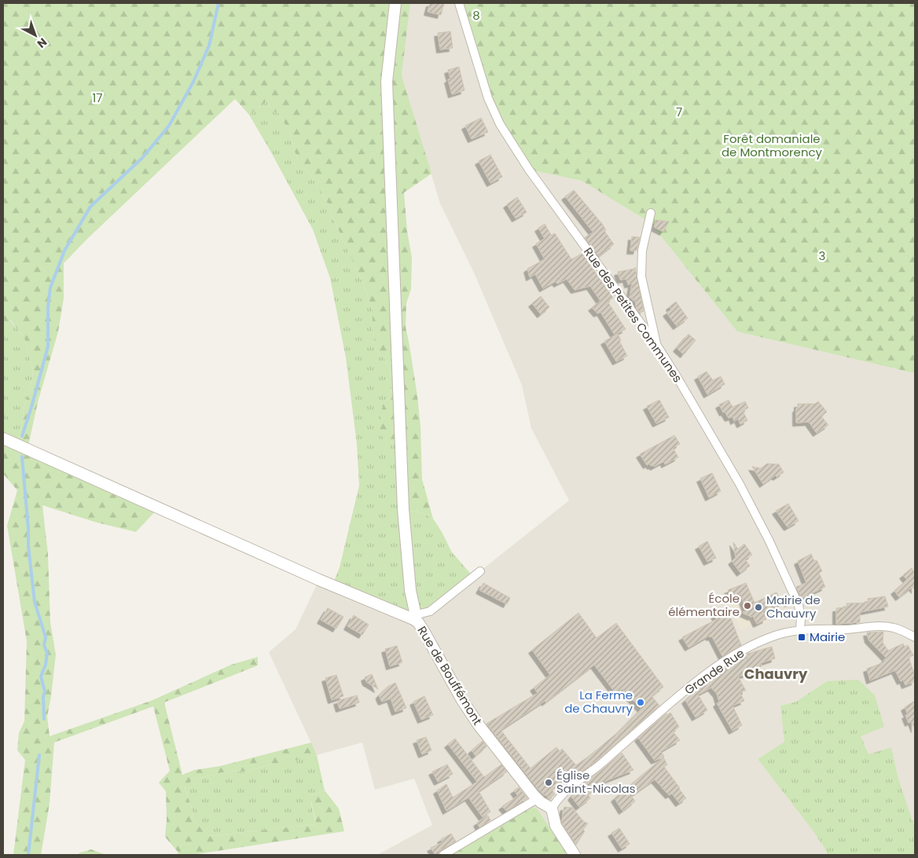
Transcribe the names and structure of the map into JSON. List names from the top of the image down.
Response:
{
  "streets": {
    "street": ["Rue des Petites Communes", "Grande Rue", "Rue de Bouffémont"]
  },
  "crossings": [
    ["Rue des Petites Communes", "Grande Rue"],
    ["Grande Rue", "Rue de Bouffémont"]
  ],
  "districts": ["Chauvry"],
  "parks": [
    "8",
    "17",
    "7",
    "Forêt domaniale de Montmorency",
    "3"
  ],
  "places": {
    "other": [
      "École élémentaire",
      "Mairie de Chauvry",
      "La Ferme de Chauvry",
      "Église Saint-Nicolas"
    ],
    "transit": ["Mairie"]
  },
  "north": "bottom right"
}
